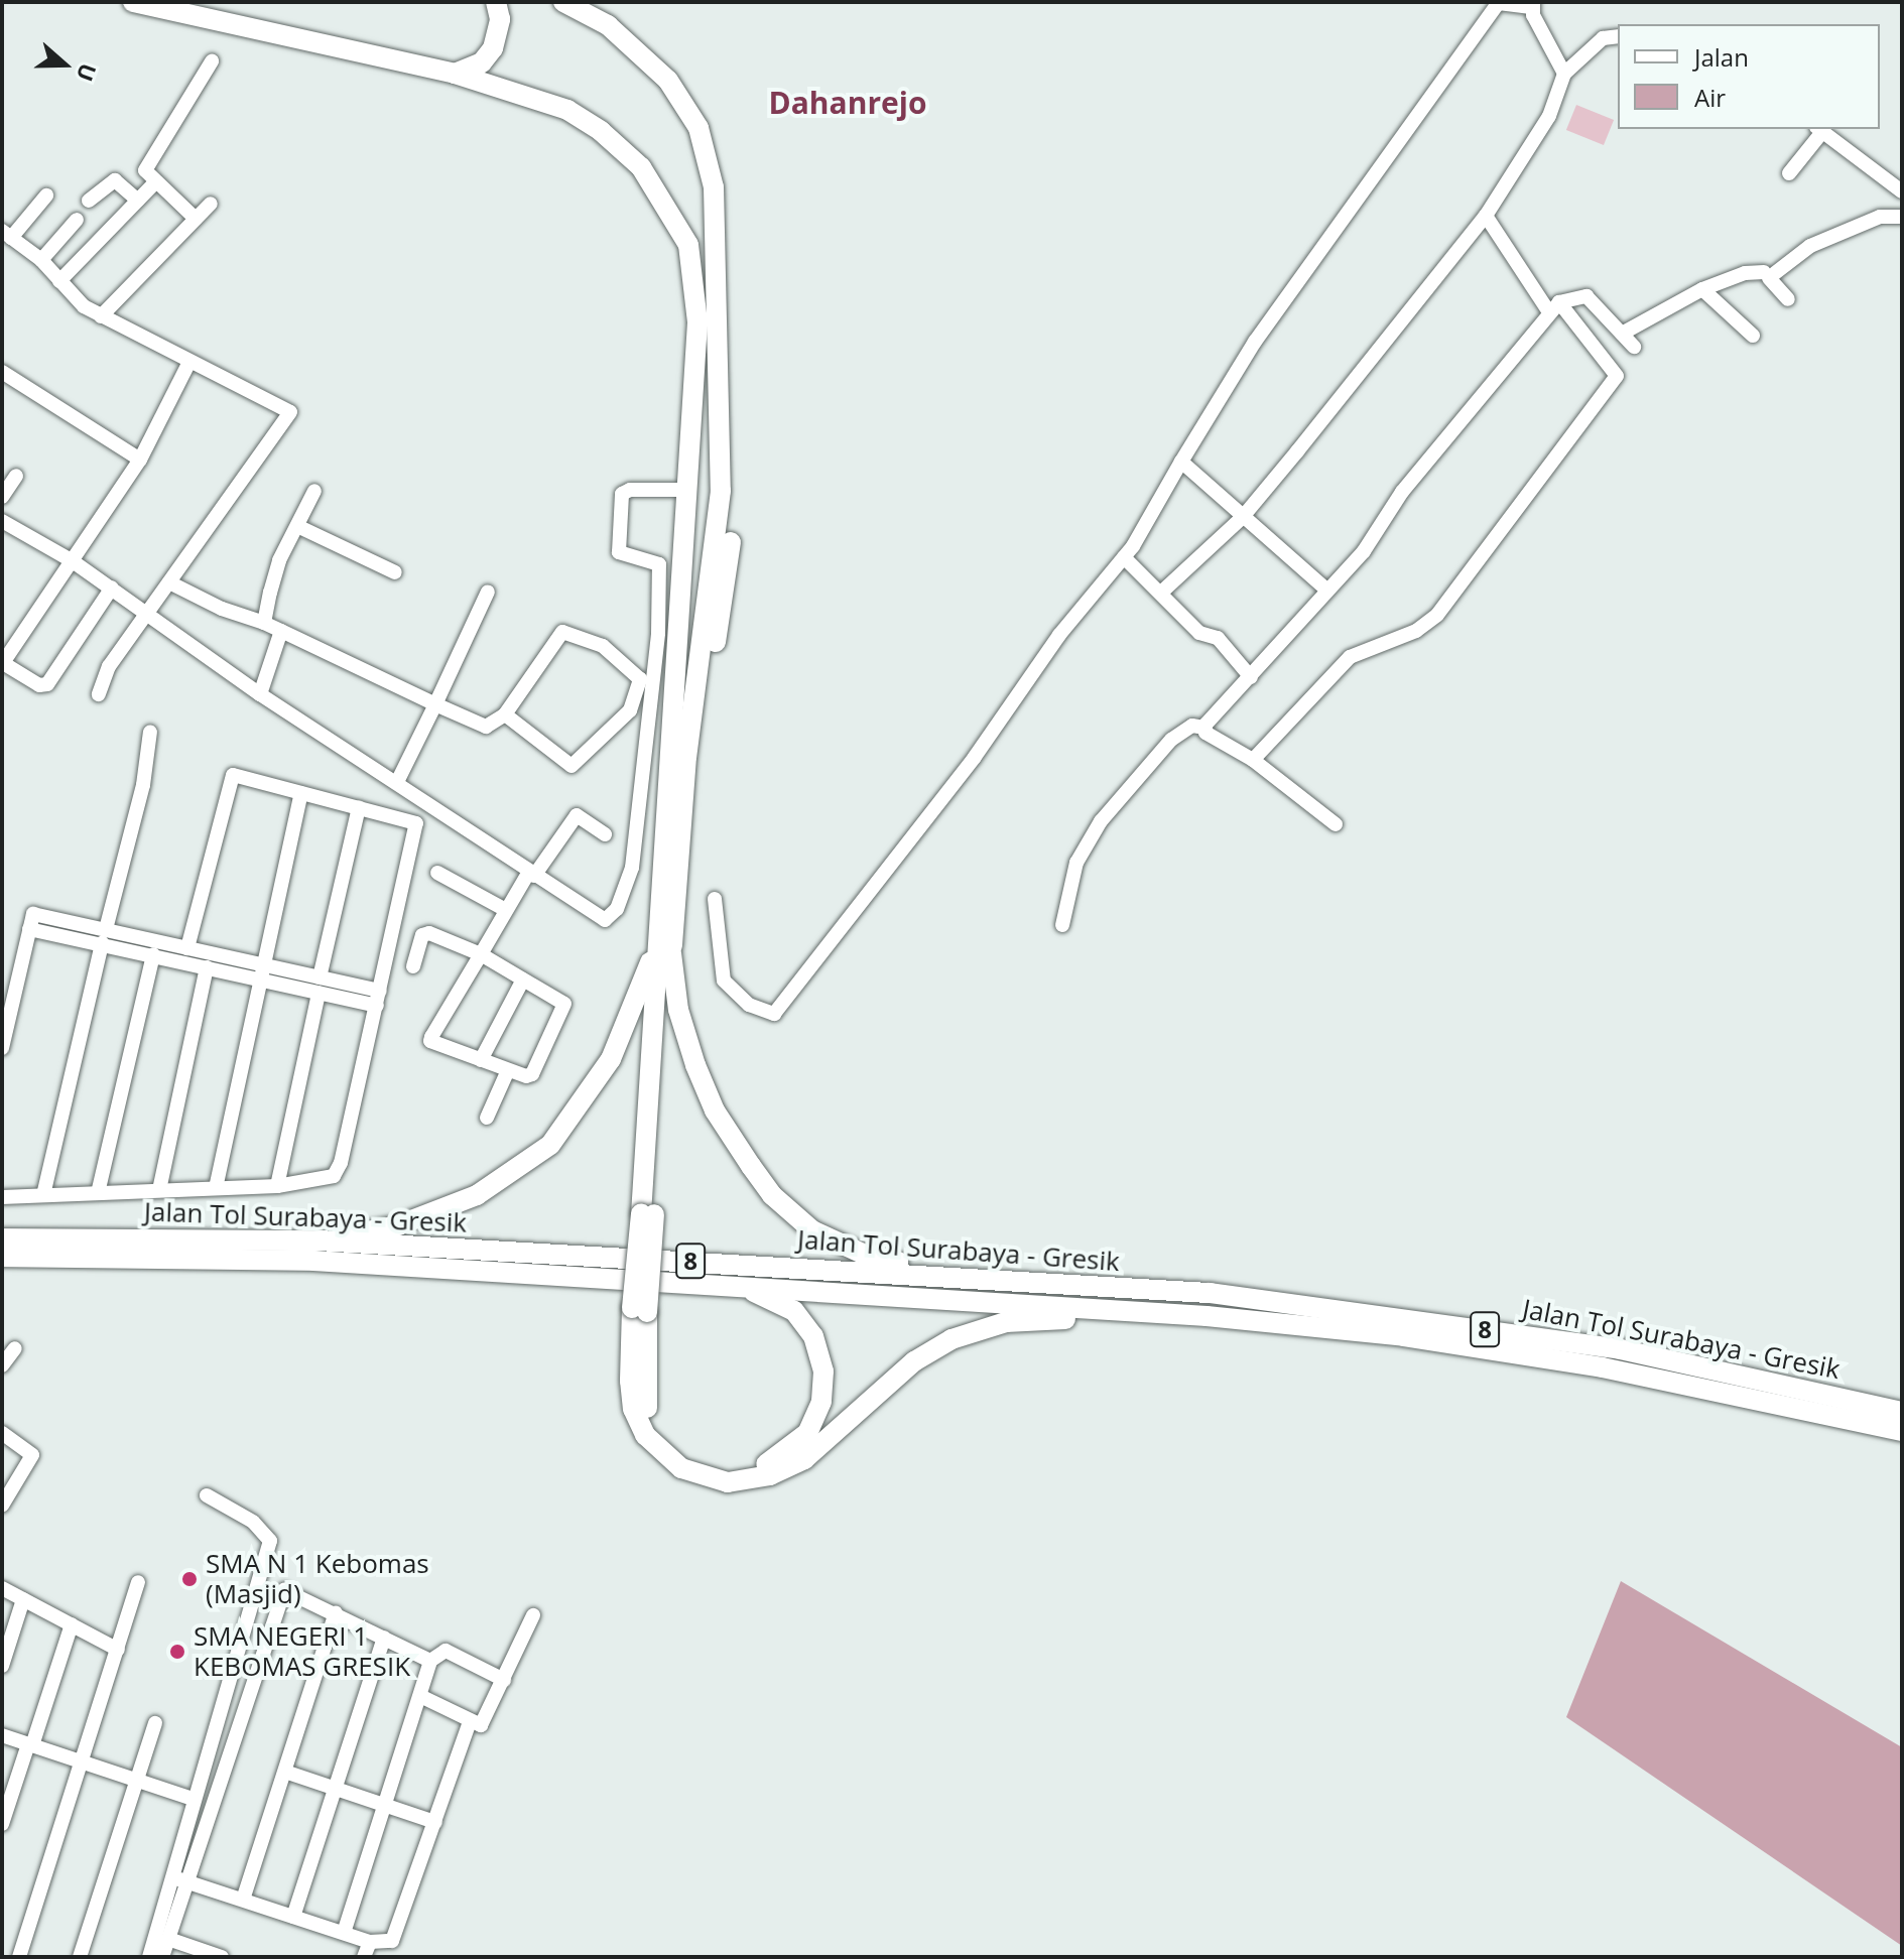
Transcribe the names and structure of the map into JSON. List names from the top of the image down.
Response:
{
  "streets": {
    "highway": ["Jalan Tol Surabaya - Gresik", "8"]
  },
  "districts": ["Dahanrejo"],
  "places": ["SMA N 1 Kebomas (Masjid)", "SMA NEGERI 1 KEBOMAS GRESIK"],
  "legend": ["Jalan", "Air"],
  "north": "right"
}
